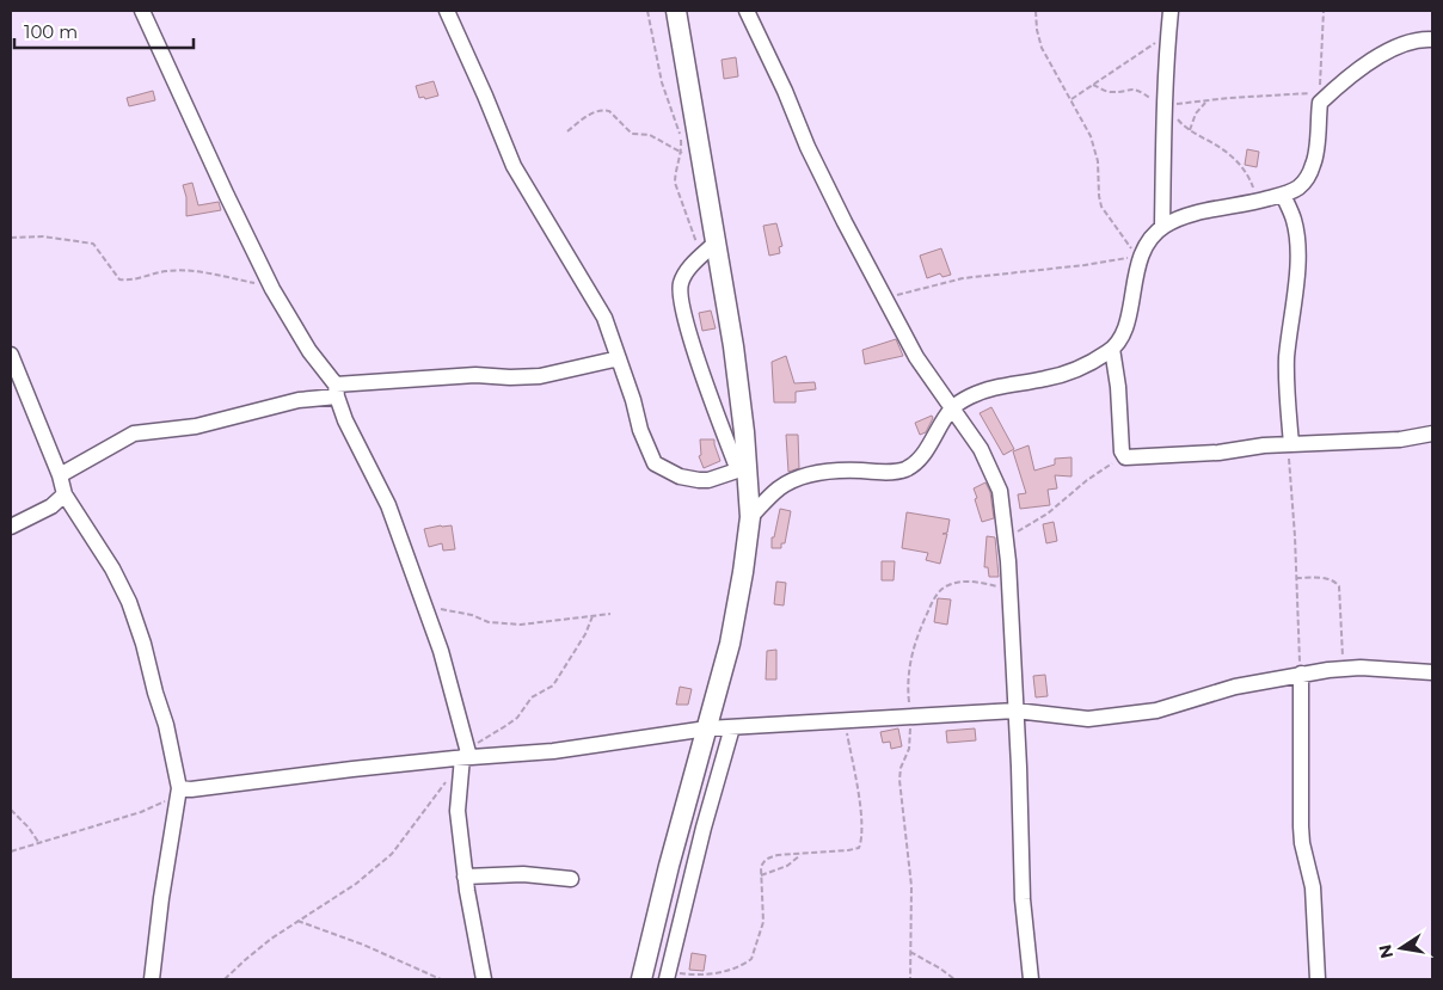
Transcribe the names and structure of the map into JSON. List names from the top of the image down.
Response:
{
  "scale_bar": "100 m",
  "north": "left"
}
